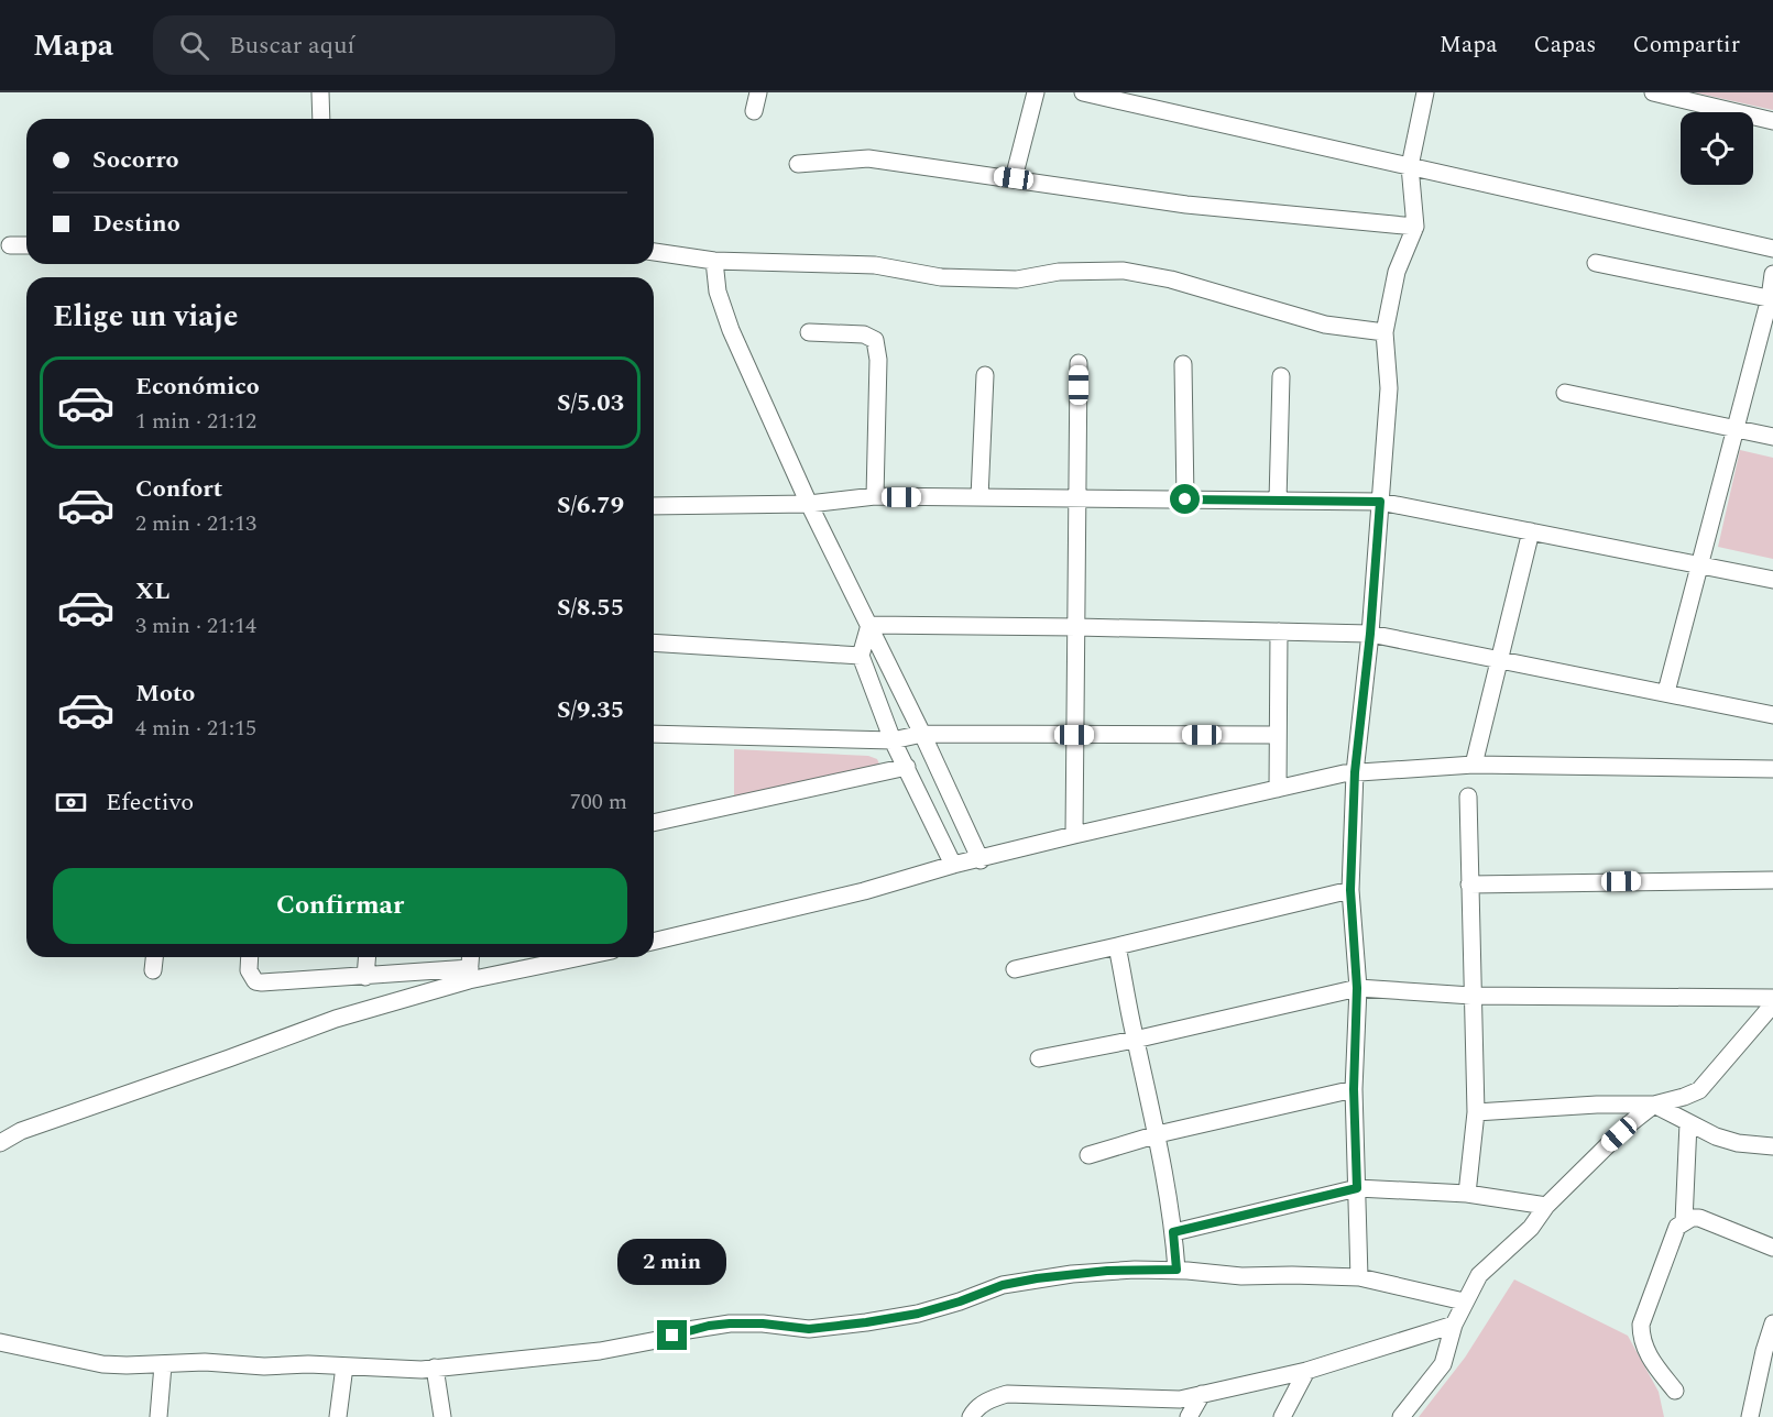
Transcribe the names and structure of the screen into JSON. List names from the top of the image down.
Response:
{
  "page": {
    "header": "Mapa",
    "search": "Buscar aquí",
    "nav": ["Mapa", "Capas", "Compartir"],
    "banner": ["Socorro", "Destino"],
    "heading": "Elige un viaje",
    "list": [
      {
        "name": "Económico",
        "note": "1 min · 21:12",
        "value": "S/5.03"
      },
      {
        "name": "Confort",
        "note": "2 min · 21:13",
        "value": "S/6.79"
      },
      {
        "name": "XL",
        "note": "3 min · 21:14",
        "value": "S/8.55"
      },
      {
        "name": "Moto",
        "note": "4 min · 21:15",
        "value": "S/9.35"
      }
    ],
    "pay": ["Efectivo", "700 m"],
    "buttons": "Confirmar",
    "bubble": "2 min"
  }
}
